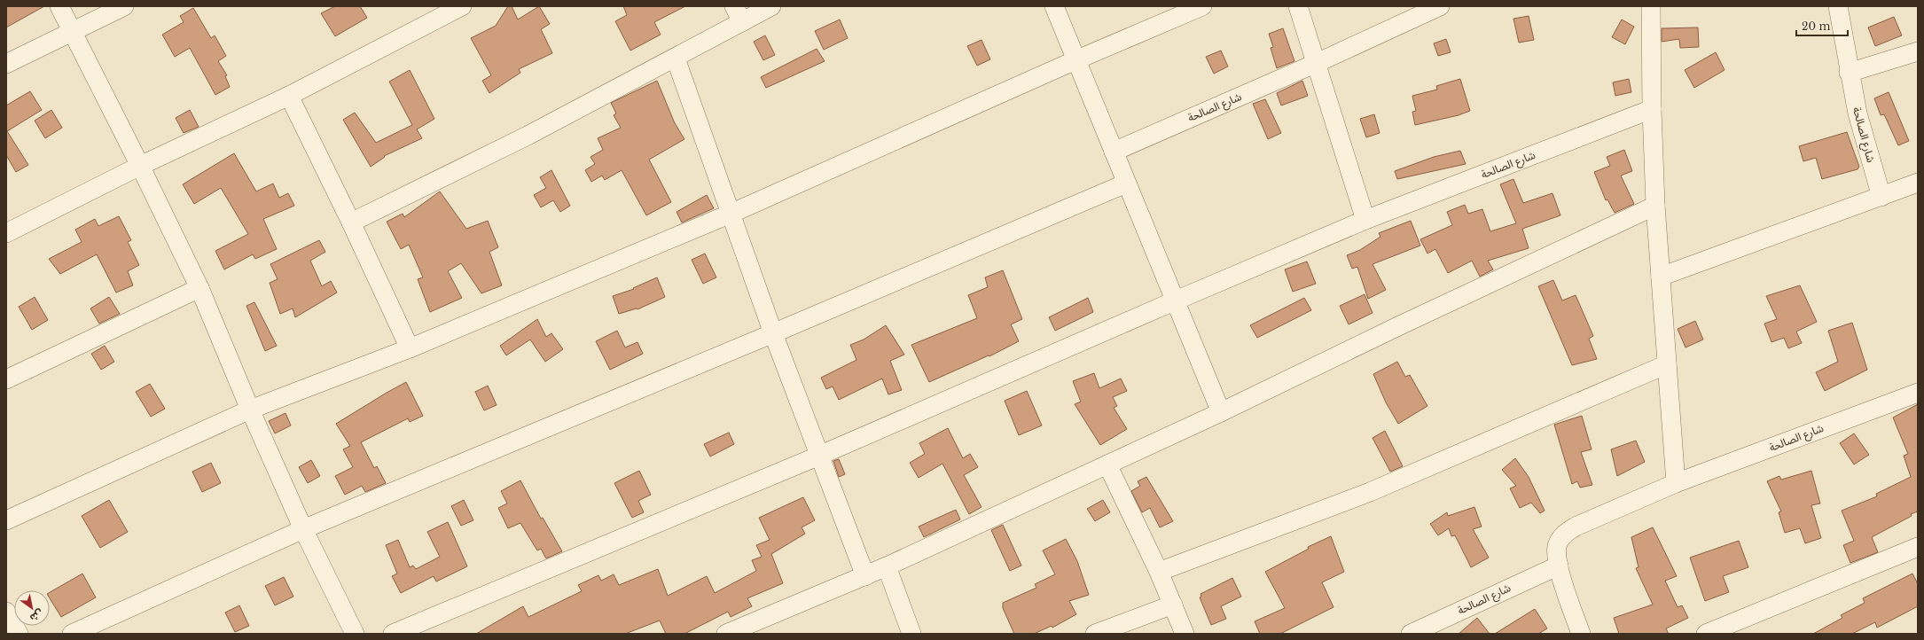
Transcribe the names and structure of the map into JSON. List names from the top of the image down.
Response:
{
  "streets": {
    "street": ["شارع الصالحة"]
  },
  "scale_bar": "20 m",
  "north": "bottom right"
}
